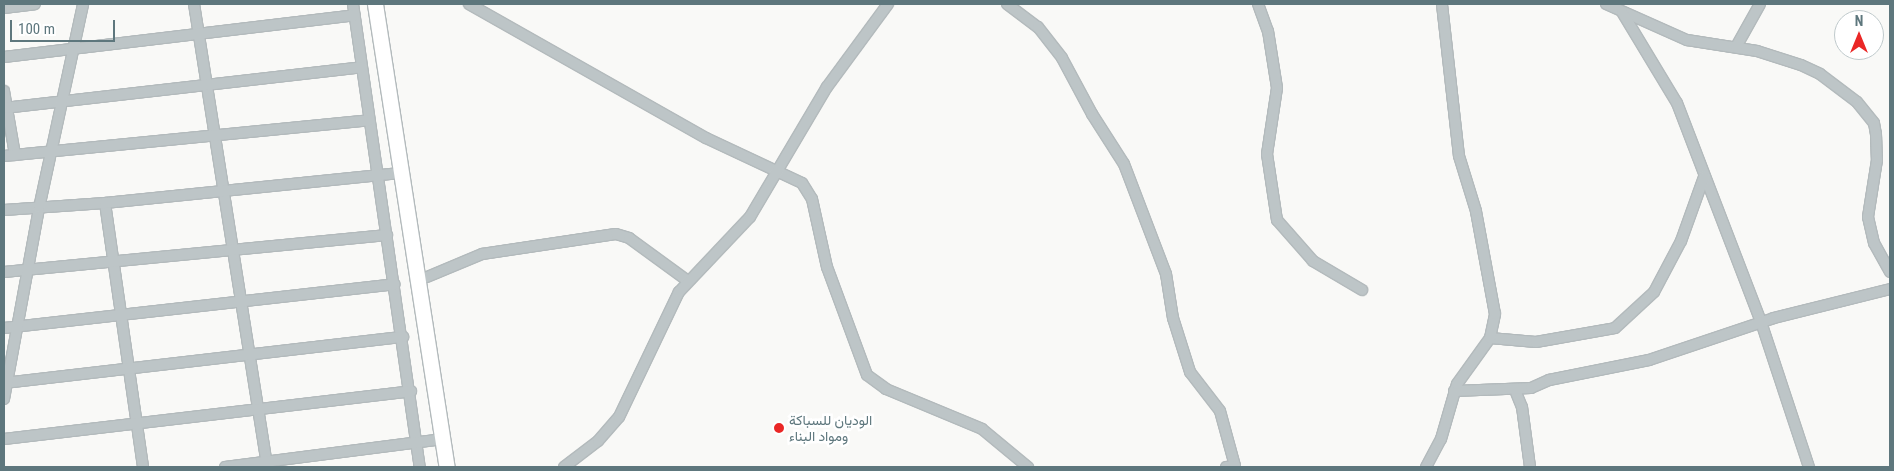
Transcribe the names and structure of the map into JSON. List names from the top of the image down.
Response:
{
  "places": ["الوديان للسباكة ومواد البناء"],
  "scale_bar": "100 m",
  "north": "top"
}
